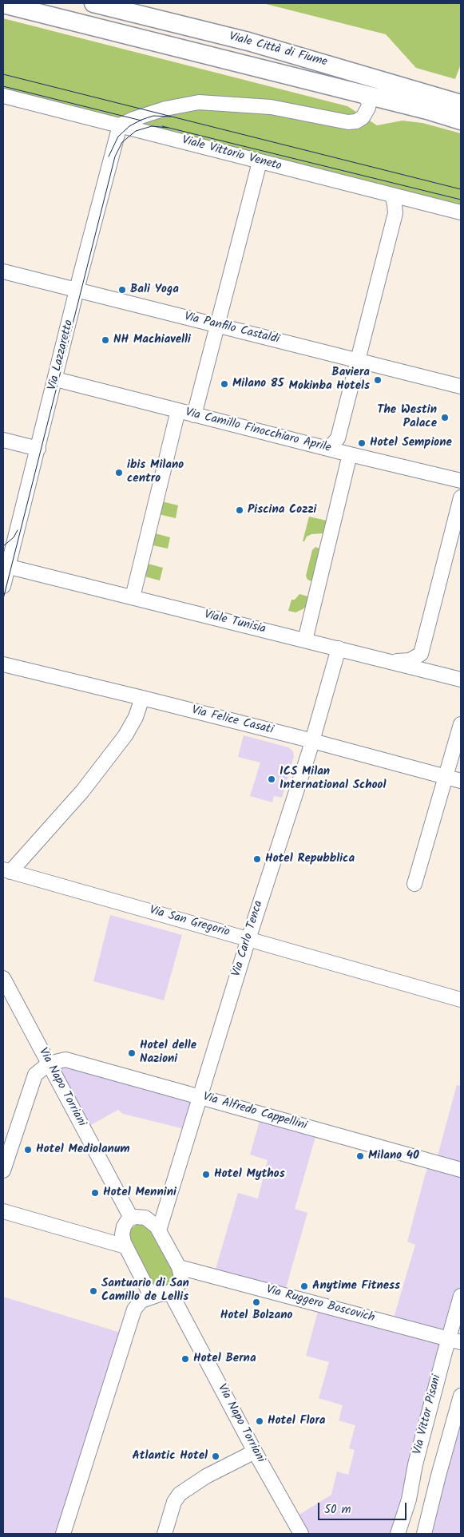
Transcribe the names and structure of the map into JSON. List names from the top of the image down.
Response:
{
  "streets": {
    "main road": ["Viale Città di Fiume"],
    "street": [
      "Viale Vittorio Veneto",
      "Via Panfilo Castaldi",
      "Via Lazzaretto",
      "Via Camillo Finocchiaro Aprile",
      "Viale Tunisia",
      "Via Felice Casati",
      "Via San Gregorio",
      "Via Carlo Tenca",
      "Via Napo Torriani",
      "Via Alfredo Cappellini",
      "Via Ruggero Boscovich",
      "Via Vittor Pisani"
    ]
  },
  "crossings": [
    ["Viale Vittorio Veneto", "Via Lazzaretto"],
    ["Via Panfilo Castaldi", "Via Lazzaretto"],
    ["Via Lazzaretto", "Via Camillo Finocchiaro Aprile"],
    ["Via Lazzaretto", "Viale Tunisia"],
    ["Viale Tunisia", "Via Carlo Tenca"],
    ["Via Felice Casati", "Via Carlo Tenca"],
    ["Via San Gregorio", "Via Carlo Tenca"],
    ["Via Carlo Tenca", "Via Alfredo Cappellini"],
    ["Via Napo Torriani", "Via Alfredo Cappellini"],
    ["Via Ruggero Boscovich", "Via Vittor Pisani"]
  ],
  "places": [
    "Bali Yoga",
    "NH Machiavelli",
    "Baviera Mokinba Hotels",
    "Milano 85",
    "The Westin Palace",
    "Hotel Sempione",
    "ibis Milano centro",
    "Piscina Cozzi",
    "ICS Milan International School",
    "Hotel Repubblica",
    "Hotel delle Nazioni",
    "Hotel Mediolanum",
    "Milano 40",
    "Hotel Mythos",
    "Hotel Mennini",
    "Anytime Fitness",
    "Santuario di San Camillo de Lellis",
    "Hotel Bolzano",
    "Hotel Berna",
    "Hotel Flora",
    "Atlantic Hotel"
  ],
  "scale_bar": "50 m"
}
